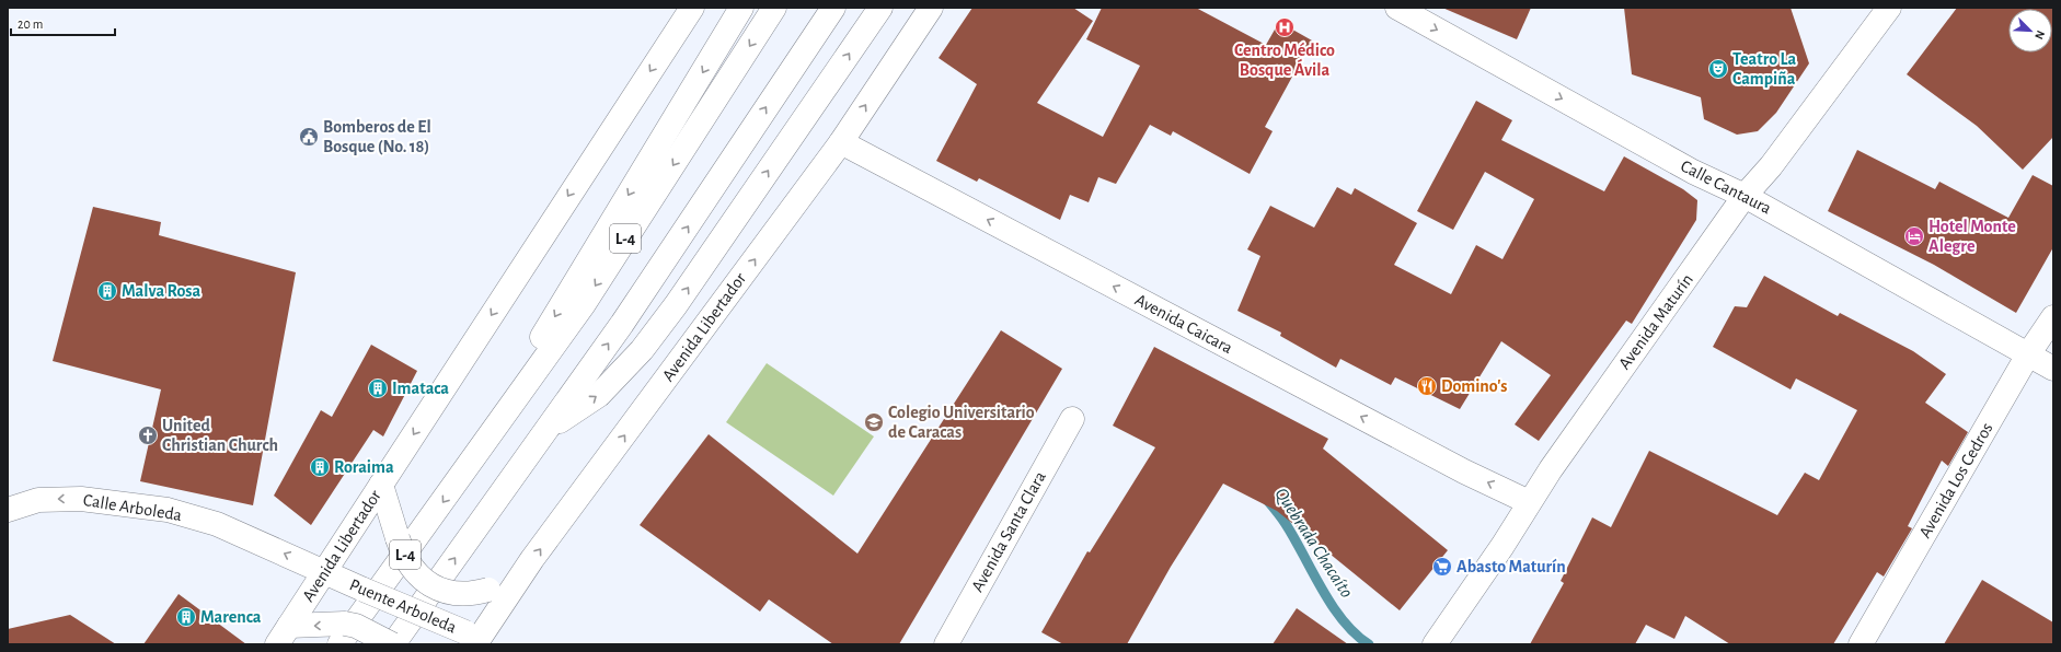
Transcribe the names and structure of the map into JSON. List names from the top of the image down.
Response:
{
  "streets": {
    "main road": [
      "Calle Cantaura",
      "L-4",
      "Avenida Maturín",
      "Avenida Caicara",
      "Avenida Libertador",
      "Avenida Los Cedros",
      "Calle Arboleda",
      "Avenida Santa Clara",
      "Puente Arboleda"
    ]
  },
  "crossings": [
    ["Calle Cantaura", "Avenida Maturín"],
    ["Calle Cantaura", "Avenida Los Cedros"],
    ["L-4", "Avenida Libertador"],
    ["Avenida Maturín", "Avenida Caicara"],
    ["Avenida Caicara", "Avenida Libertador"],
    ["Avenida Libertador", "Calle Arboleda"],
    ["Avenida Libertador", "Puente Arboleda"],
    ["Calle Arboleda", "Puente Arboleda"]
  ],
  "one_way": ["Calle Cantaura", "Avenida Caicara", "Calle Arboleda"],
  "water": ["Quebrada Chacaíto"],
  "places": {
    "hospital": ["Centro Médico Bosque Ávila"],
    "theatre": ["Teatro La Campiña"],
    "public building": ["Bomberos de El Bosque (No. 18)"],
    "hotel": ["Hotel Monte Alegre"],
    "building": [
      "Malva Rosa",
      "Imataca",
      "Roraima",
      "Marenca"
    ],
    "restaurant": ["Domino's"],
    "school or university": ["Colegio Universitario de Caracas"],
    "church": ["United Christian Church"],
    "supermarket": ["Abasto Maturín"]
  },
  "scale_bar": "20 m",
  "north": "bottom right"
}
